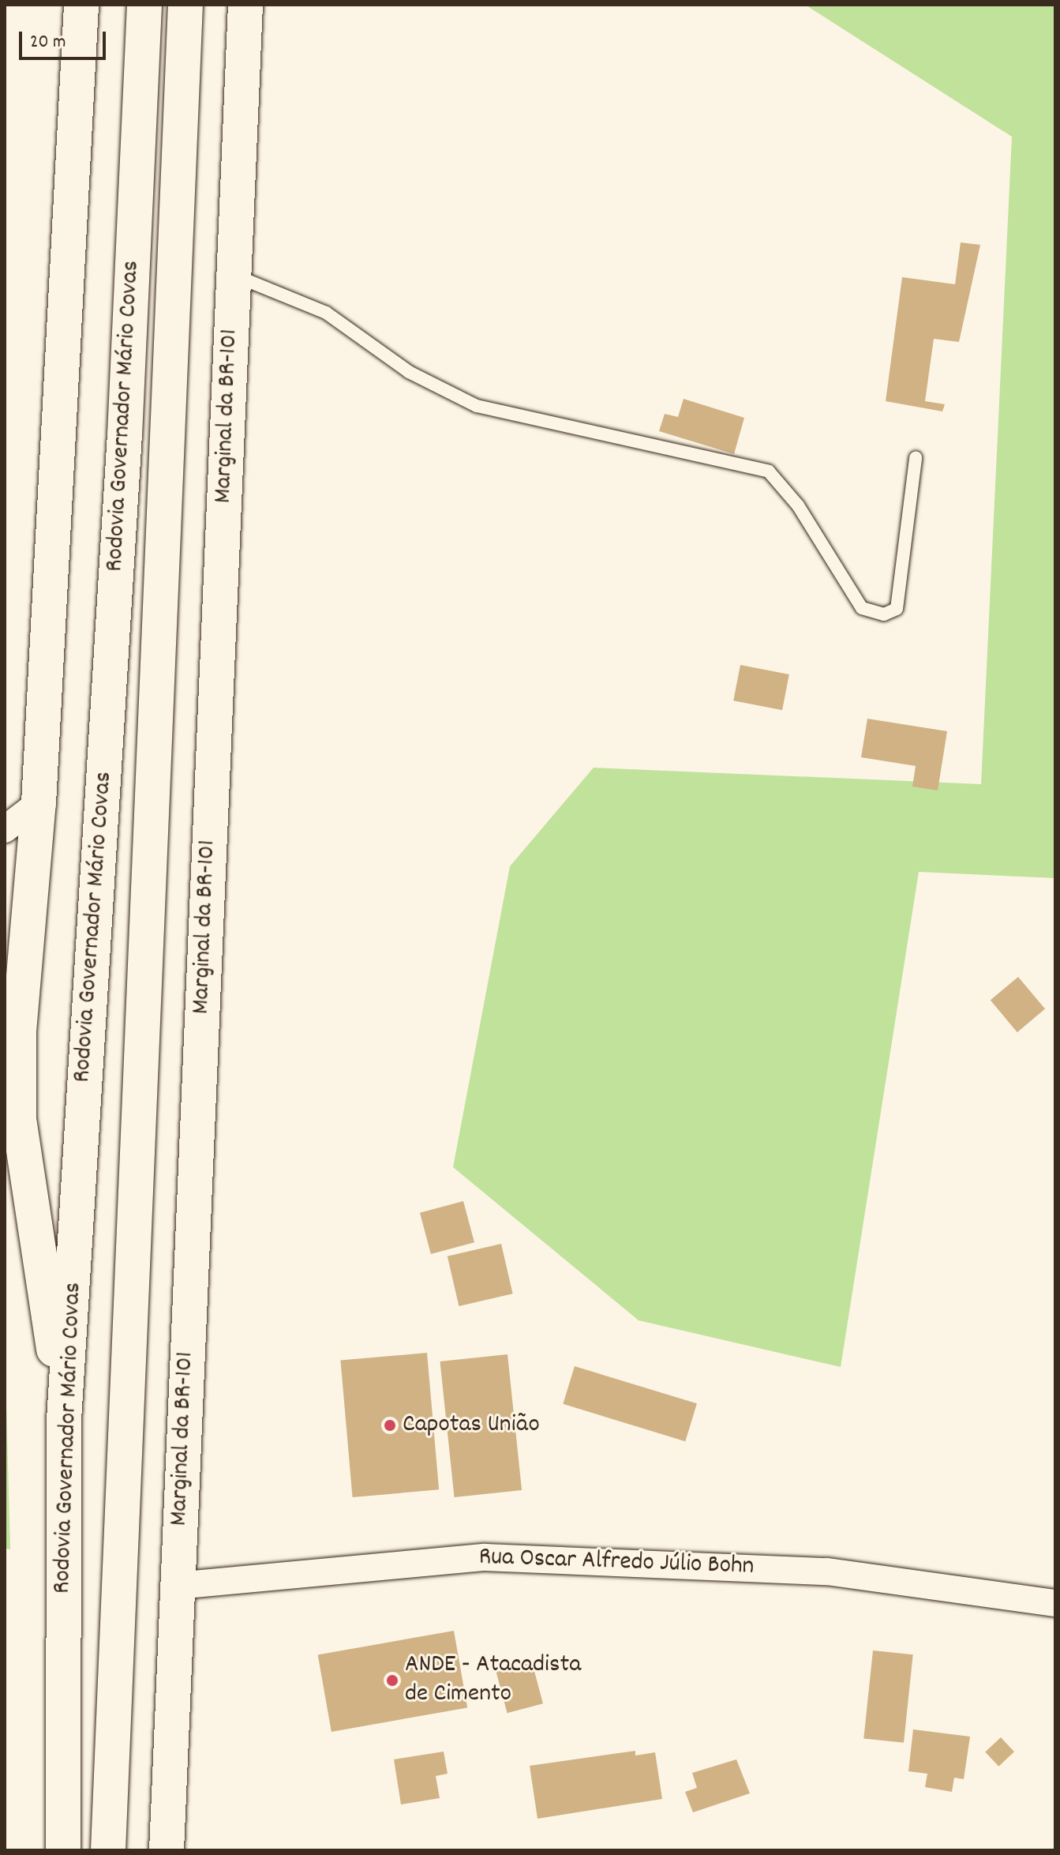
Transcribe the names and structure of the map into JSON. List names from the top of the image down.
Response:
{
  "streets": {
    "main road": ["Rodovia Governador Mário Covas", "Marginal da BR-101"],
    "street": ["Rua Oscar Alfredo Júlio Bohn"]
  },
  "crossings": [
    ["Marginal da BR-101", "Rua Oscar Alfredo Júlio Bohn"]
  ],
  "places": ["Capotas União", "ANDE - Atacadista de Cimento"],
  "scale_bar": "20 m"
}
